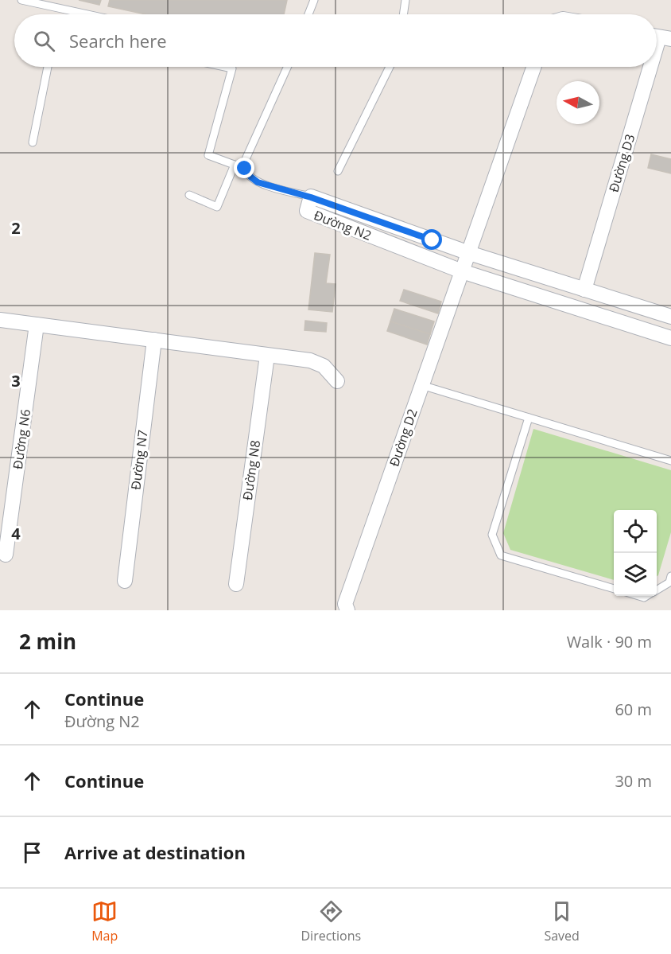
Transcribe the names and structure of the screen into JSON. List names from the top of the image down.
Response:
{
  "streets": {
    "street": [
      "Đường D3",
      "Đường N2",
      "Đường D2",
      "Đường N6",
      "Đường N7",
      "Đường N8"
    ]
  },
  "crossings": [
    ["Đường D3", "Đường N2"],
    ["Đường N2", "Đường D2"]
  ],
  "north": "left",
  "page": {
    "search": "Search here",
    "heading": ["2 min", "Walk · 90 m"],
    "list": [
      ["Continue", "Đường N2", "60 m"],
      ["Continue", "30 m"],
      "Arrive at destination"
    ],
    "nav": ["Map", "Directions", "Saved"]
  },
  "grid": {
    "rows": ["2", "3", "4"]
  }
}
